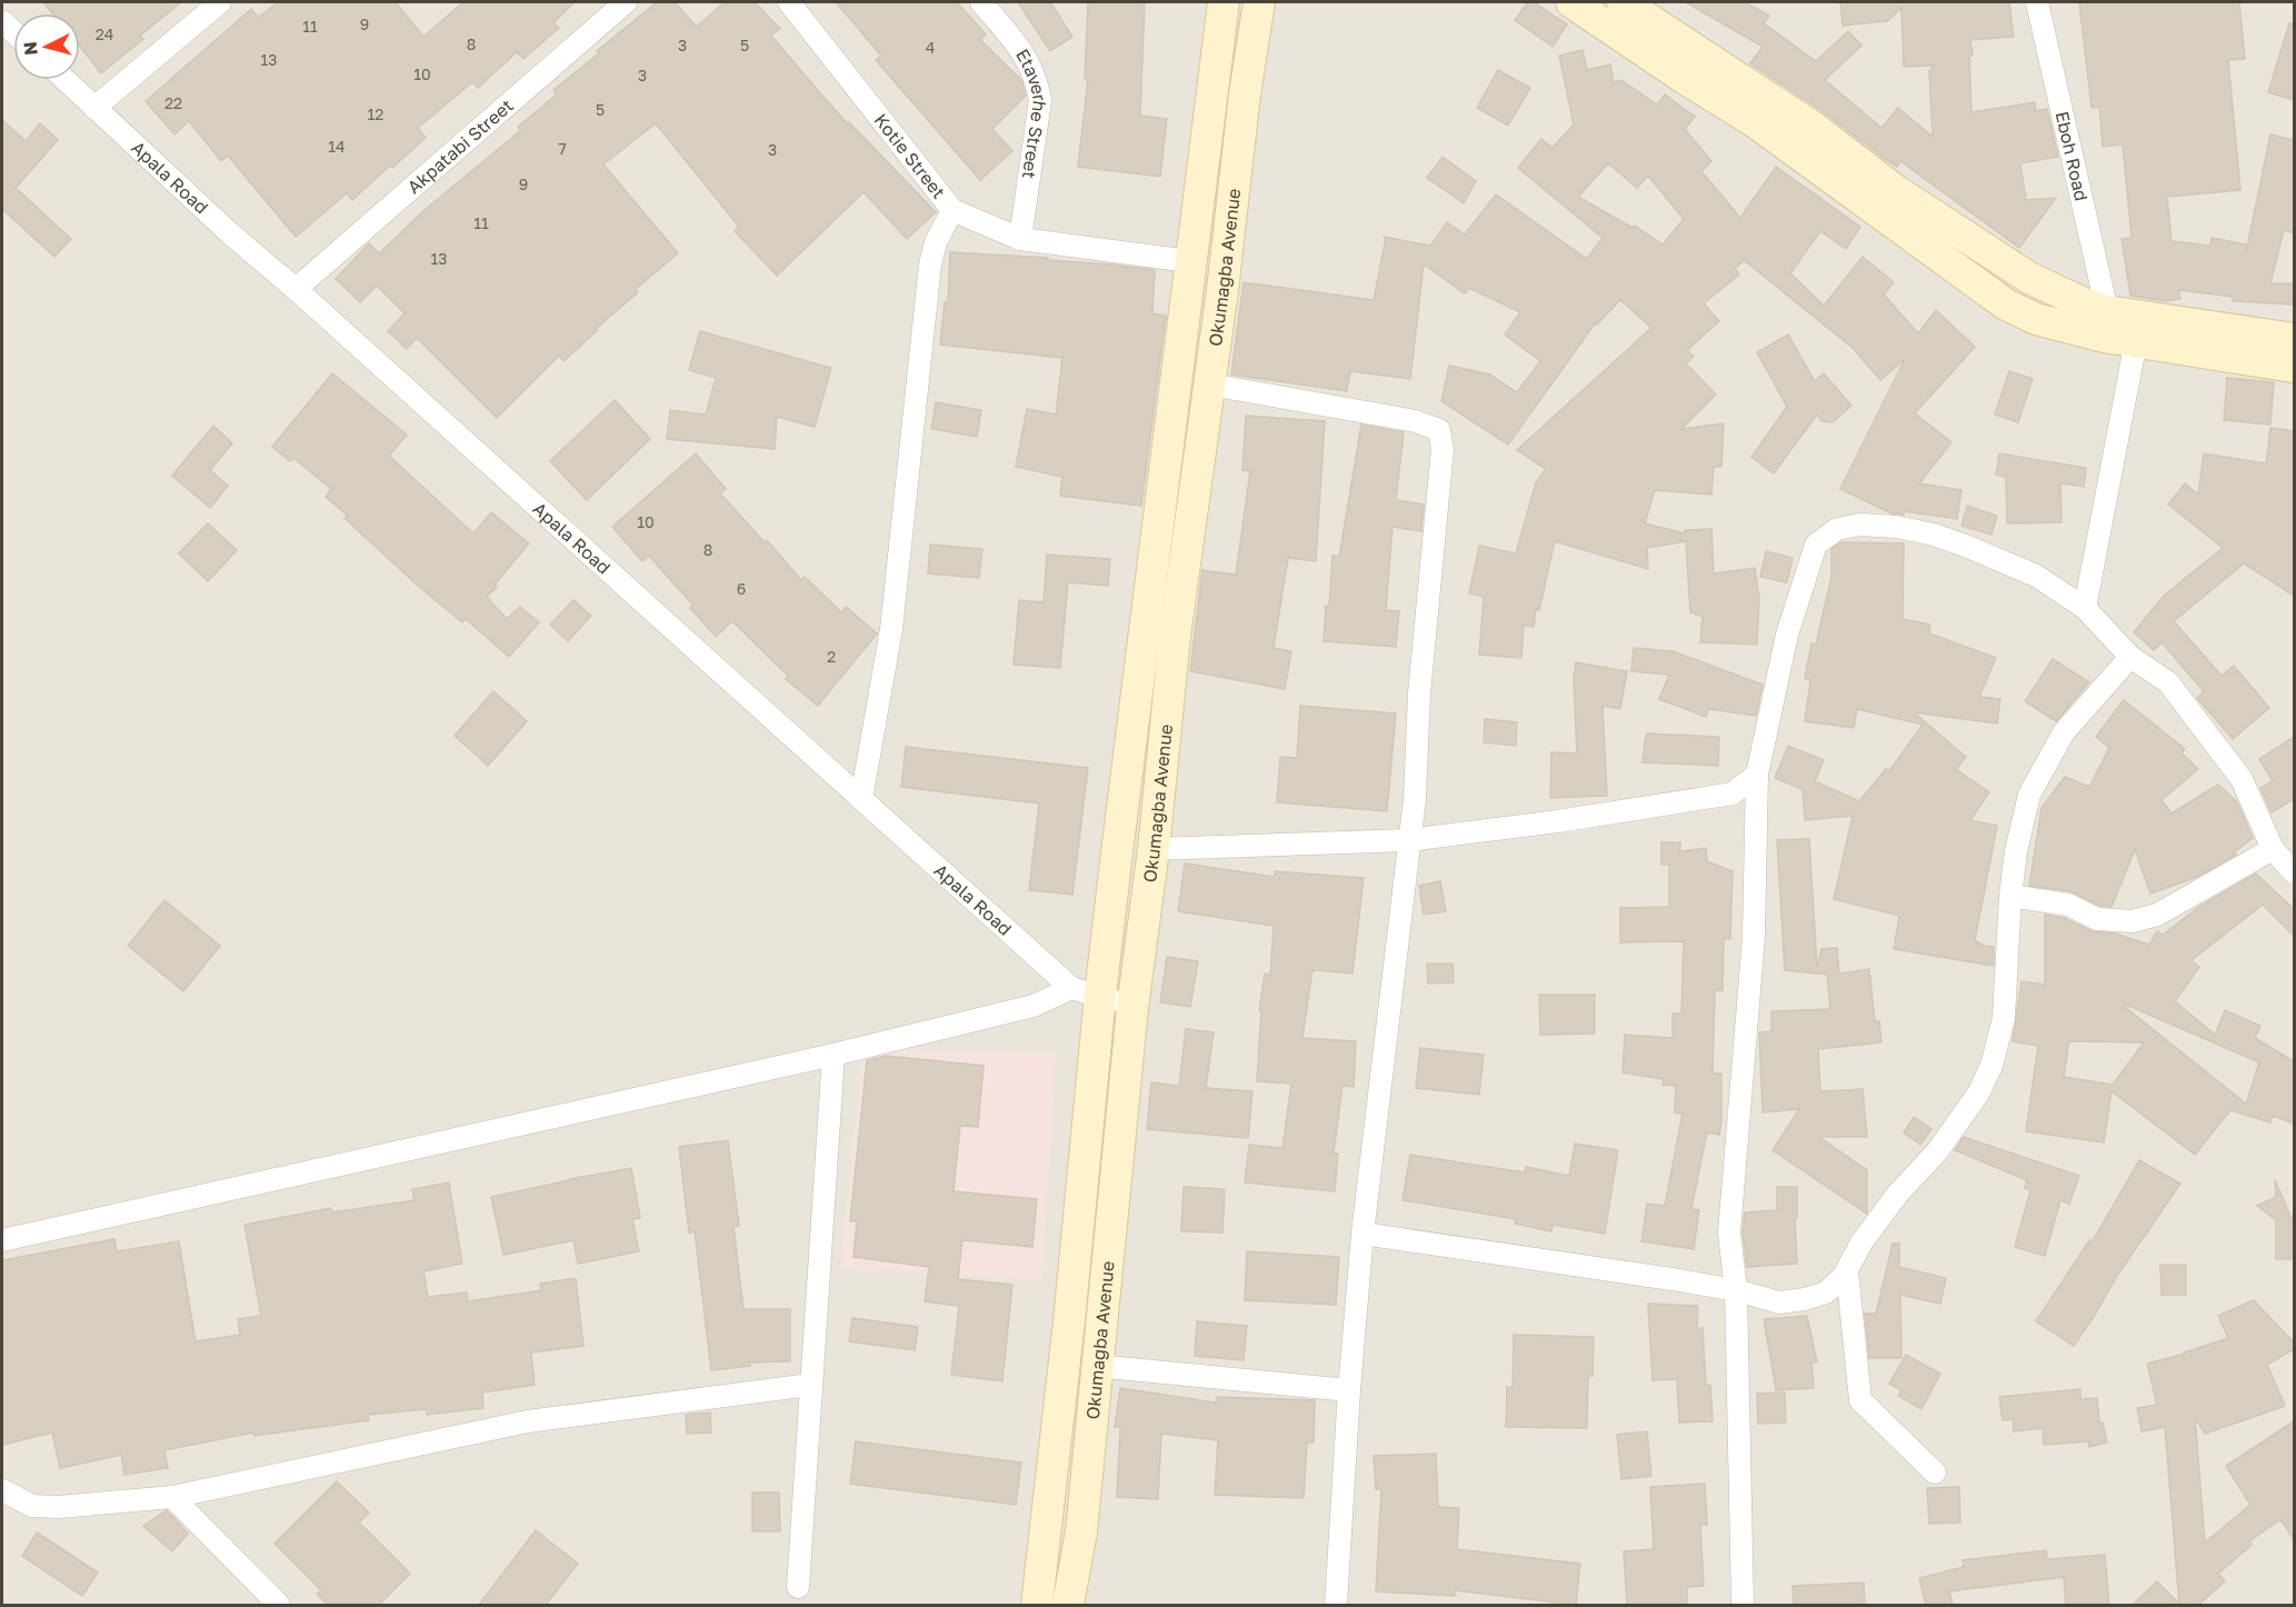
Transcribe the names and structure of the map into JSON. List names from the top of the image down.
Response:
{
  "streets": {
    "main road": ["Okumagba Avenue"],
    "street": [
      "Etaverhe Street",
      "Akpatabi Street",
      "Kotie Street",
      "Eboh Road",
      "Apala Road"
    ]
  },
  "crossings": [
    ["Etaverhe Street", "Kotie Street"],
    ["Akpatabi Street", "Apala Road"],
    ["Kotie Street", "Okumagba Avenue"],
    ["Apala Road", "Okumagba Avenue"]
  ],
  "house_numbers": [
    "9",
    "11",
    "24",
    "8",
    "3",
    "5",
    "4",
    "13",
    "10",
    "3",
    "22",
    "5",
    "12",
    "14",
    "7",
    "3",
    "9",
    "11",
    "13",
    "10",
    "8",
    "6",
    "2"
  ],
  "north": "left"
}
